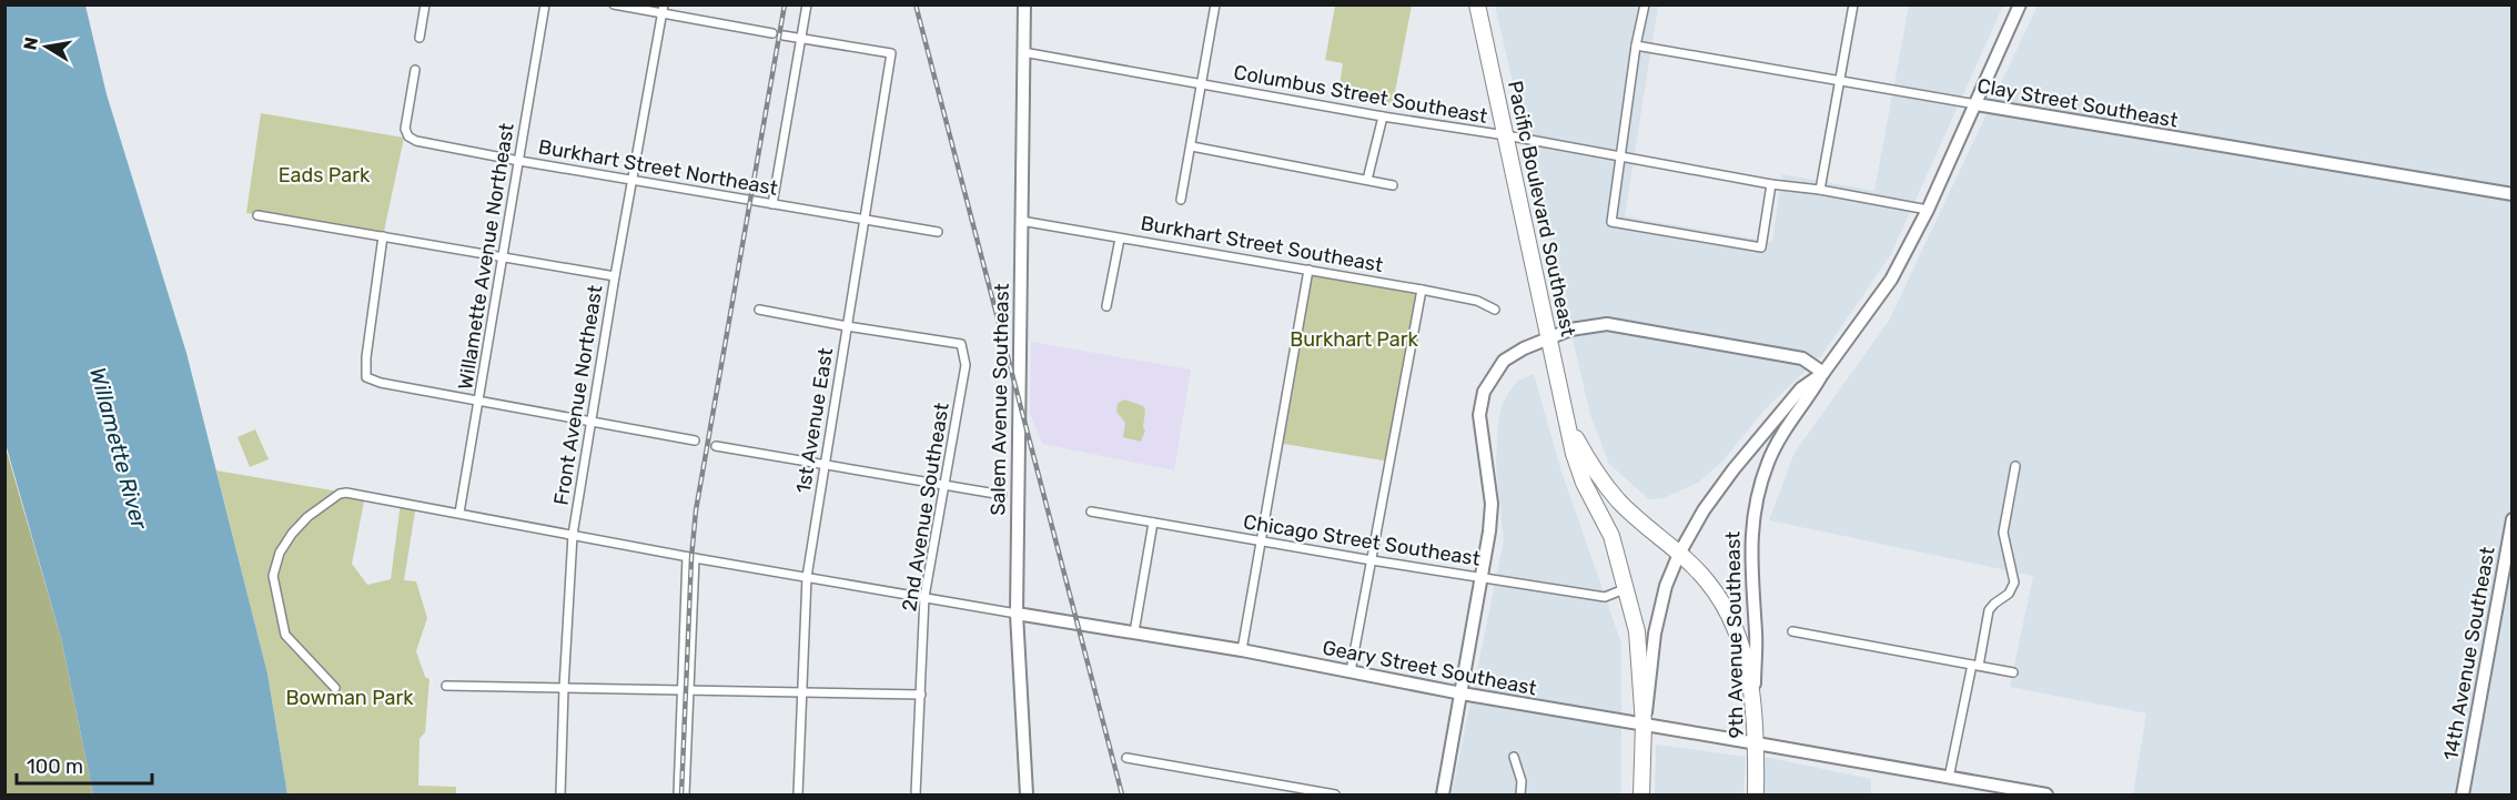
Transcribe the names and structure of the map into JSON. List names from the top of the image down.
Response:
{
  "streets": {
    "highway": ["Pacific Boulevard Southeast", "9th Avenue Southeast"],
    "main road": [
      "Clay Street Southeast",
      "Salem Avenue Southeast",
      "14th Avenue Southeast",
      "Geary Street Southeast"
    ],
    "street": [
      "Columbus Street Southeast",
      "Burkhart Street Northeast",
      "Burkhart Street Southeast",
      "Willamette Avenue Northeast",
      "Front Avenue Northeast",
      "1st Avenue East",
      "2nd Avenue Southeast",
      "Chicago Street Southeast"
    ]
  },
  "crossings": [
    ["Columbus Street Southeast", "Pacific Boulevard Southeast"],
    ["Columbus Street Southeast", "Salem Avenue Southeast"],
    ["Burkhart Street Northeast", "Willamette Avenue Northeast"],
    ["Burkhart Street Northeast", "Front Avenue Northeast"],
    ["Burkhart Street Northeast", "1st Avenue East"],
    ["Pacific Boulevard Southeast", "Chicago Street Southeast"],
    ["Pacific Boulevard Southeast", "9th Avenue Southeast"],
    ["Pacific Boulevard Southeast", "Geary Street Southeast"],
    ["Burkhart Street Southeast", "Salem Avenue Southeast"],
    ["Willamette Avenue Northeast", "Geary Street Southeast"],
    ["Front Avenue Northeast", "Geary Street Southeast"],
    ["Salem Avenue Southeast", "Geary Street Southeast"],
    ["1st Avenue East", "2nd Avenue Southeast"],
    ["1st Avenue East", "Geary Street Southeast"],
    ["2nd Avenue Southeast", "Geary Street Southeast"],
    ["9th Avenue Southeast", "Geary Street Southeast"]
  ],
  "water": ["Willamette River"],
  "parks": ["Eads Park", "Burkhart Park", "Bowman Park"],
  "scale_bar": "100 m",
  "north": "left"
}
